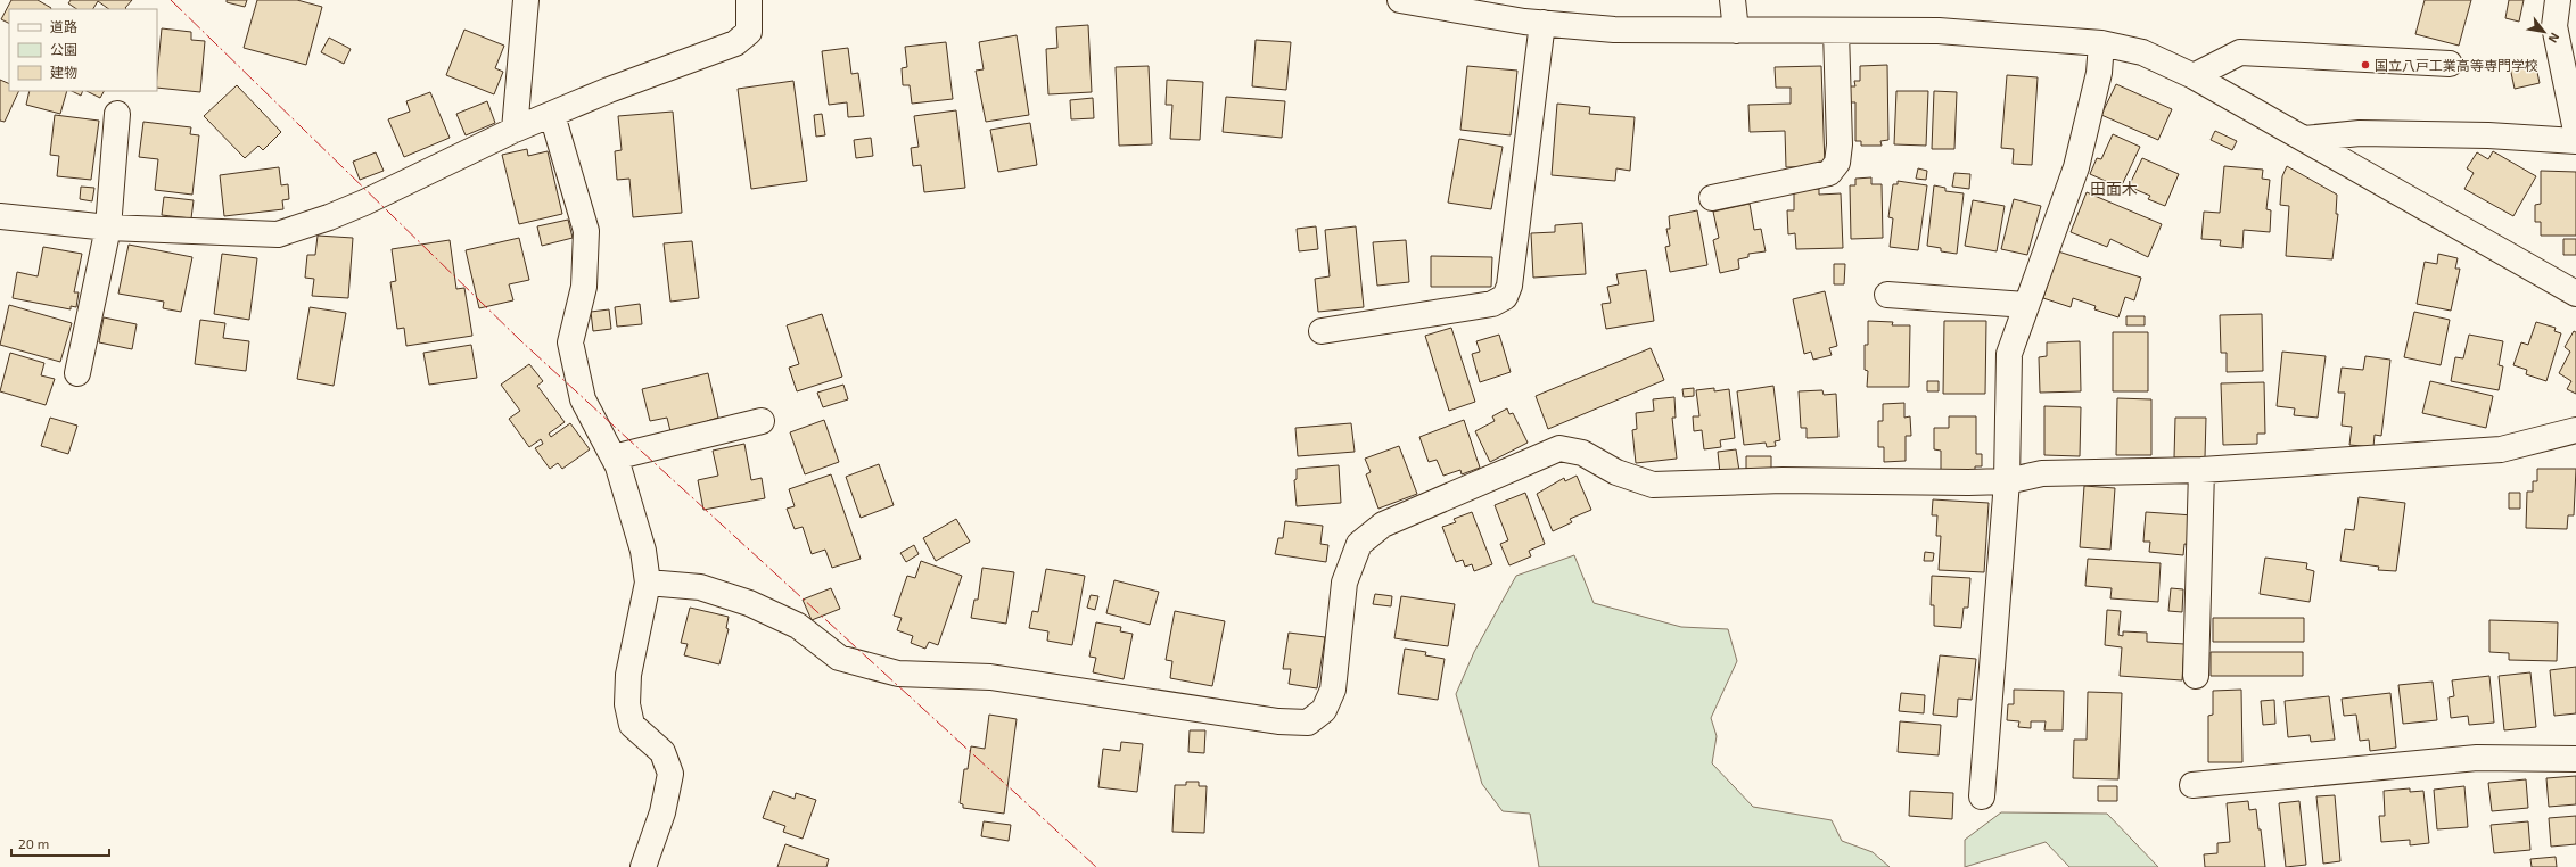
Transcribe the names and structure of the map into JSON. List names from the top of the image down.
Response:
{
  "districts": ["田面木"],
  "places": ["国立八戸工業高等専門学校"],
  "legend": ["道路", "公園", "建物"],
  "scale_bar": "20 m",
  "north": "bottom right"
}
